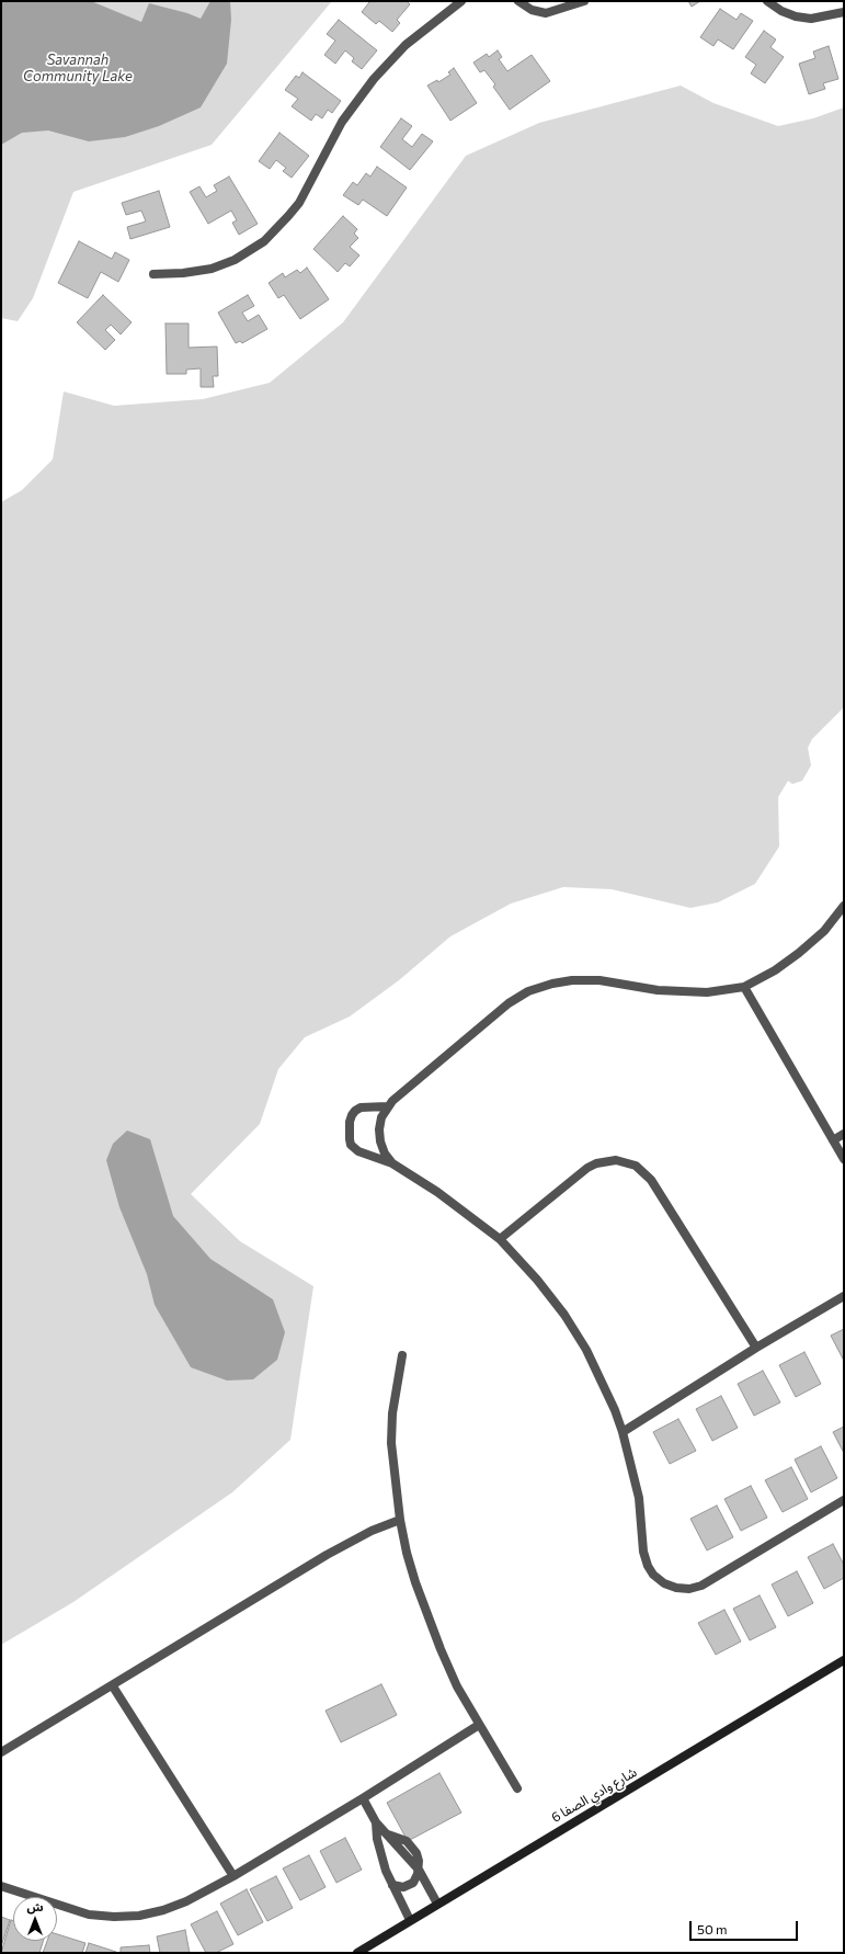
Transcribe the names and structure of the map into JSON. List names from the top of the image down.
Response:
{
  "streets": {
    "main road": ["شارع وادي الصفا 6"]
  },
  "water": ["Savannah Community Lake"],
  "scale_bar": "50 m",
  "north": "top"
}
